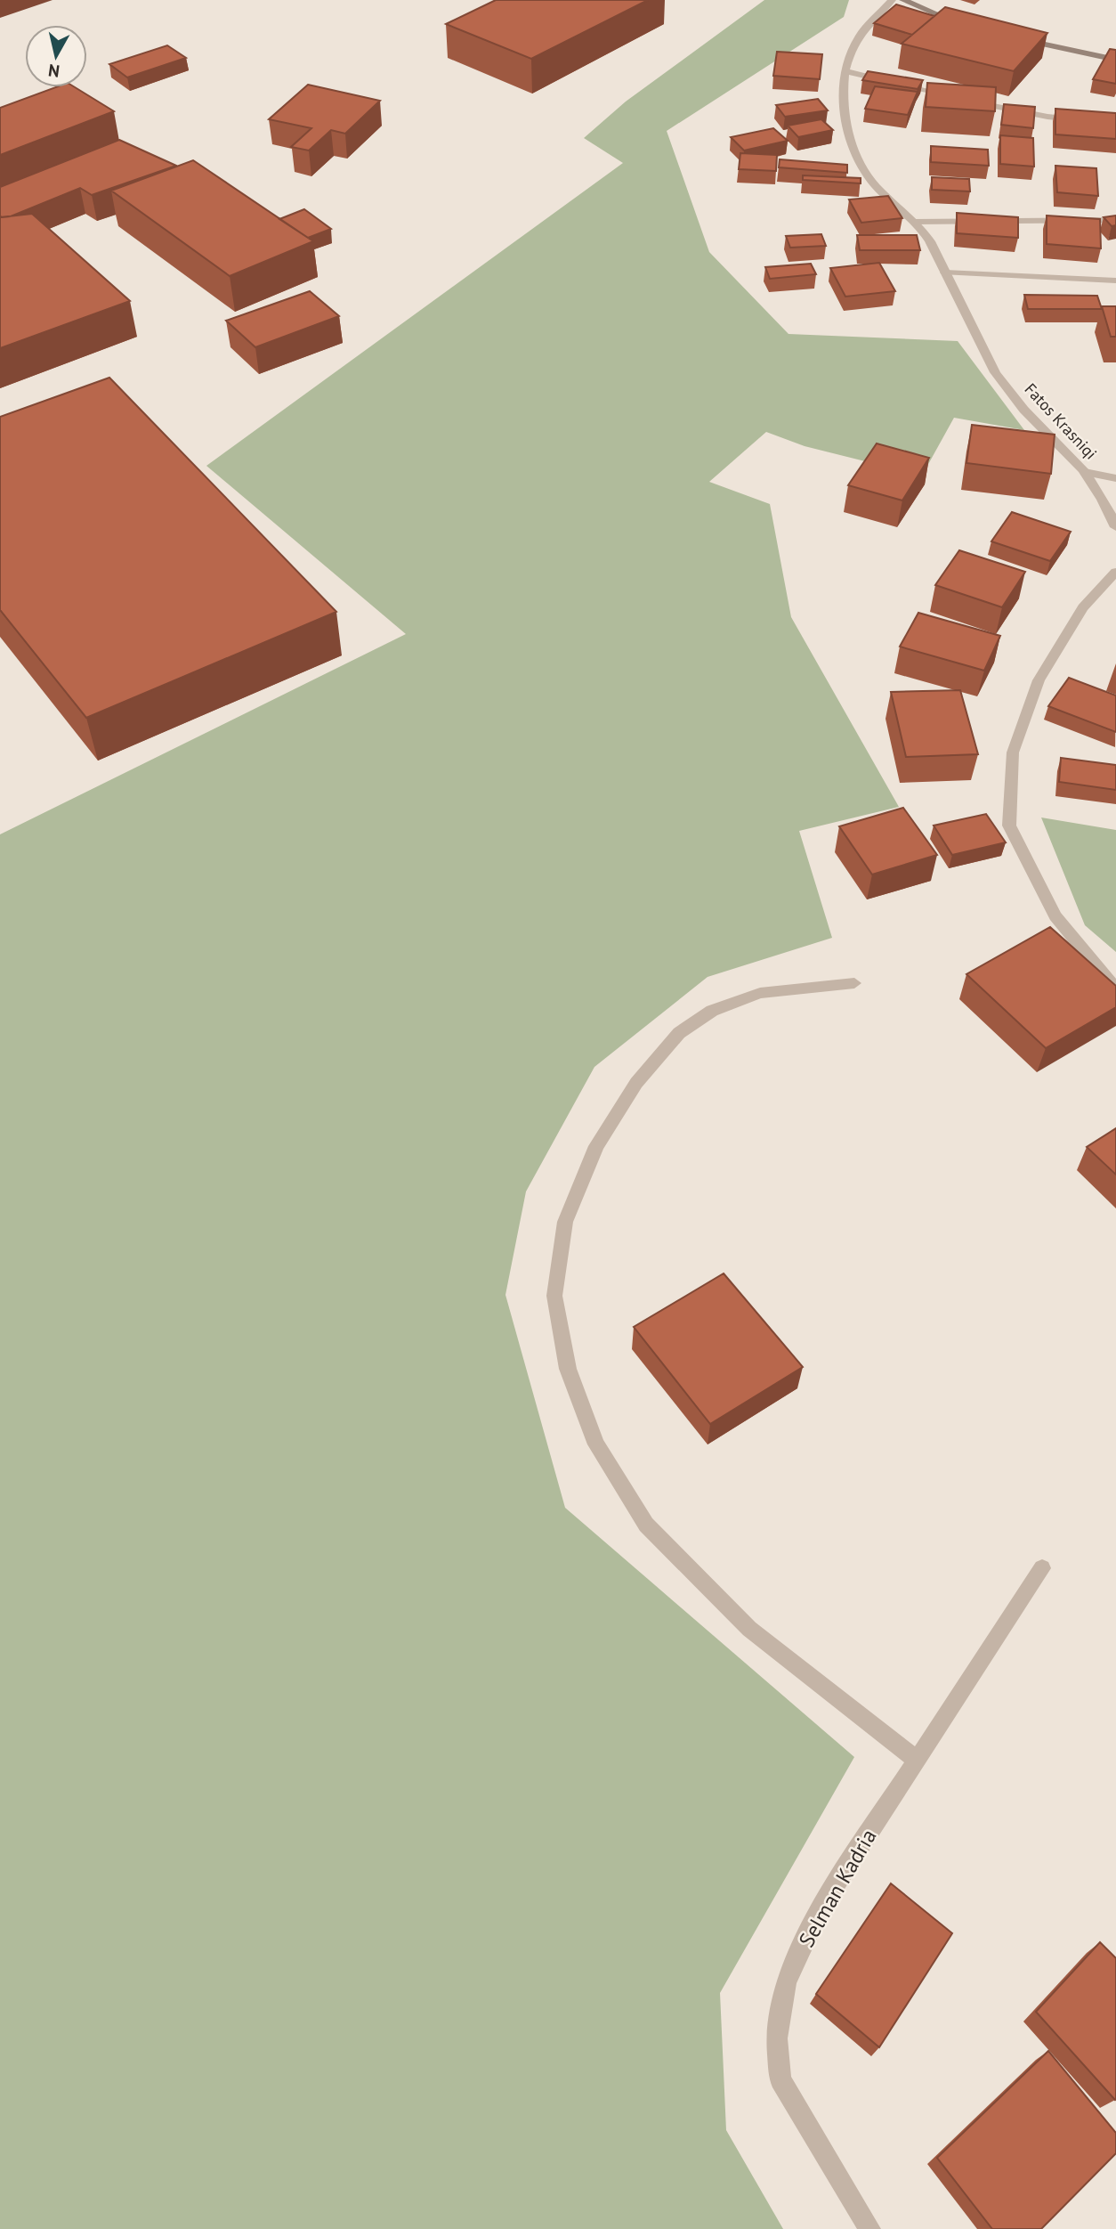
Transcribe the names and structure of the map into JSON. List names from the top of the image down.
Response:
{
  "streets": {
    "street": ["Fatos Krasniqi", "Selman Kadria"]
  },
  "north": "bottom"
}
